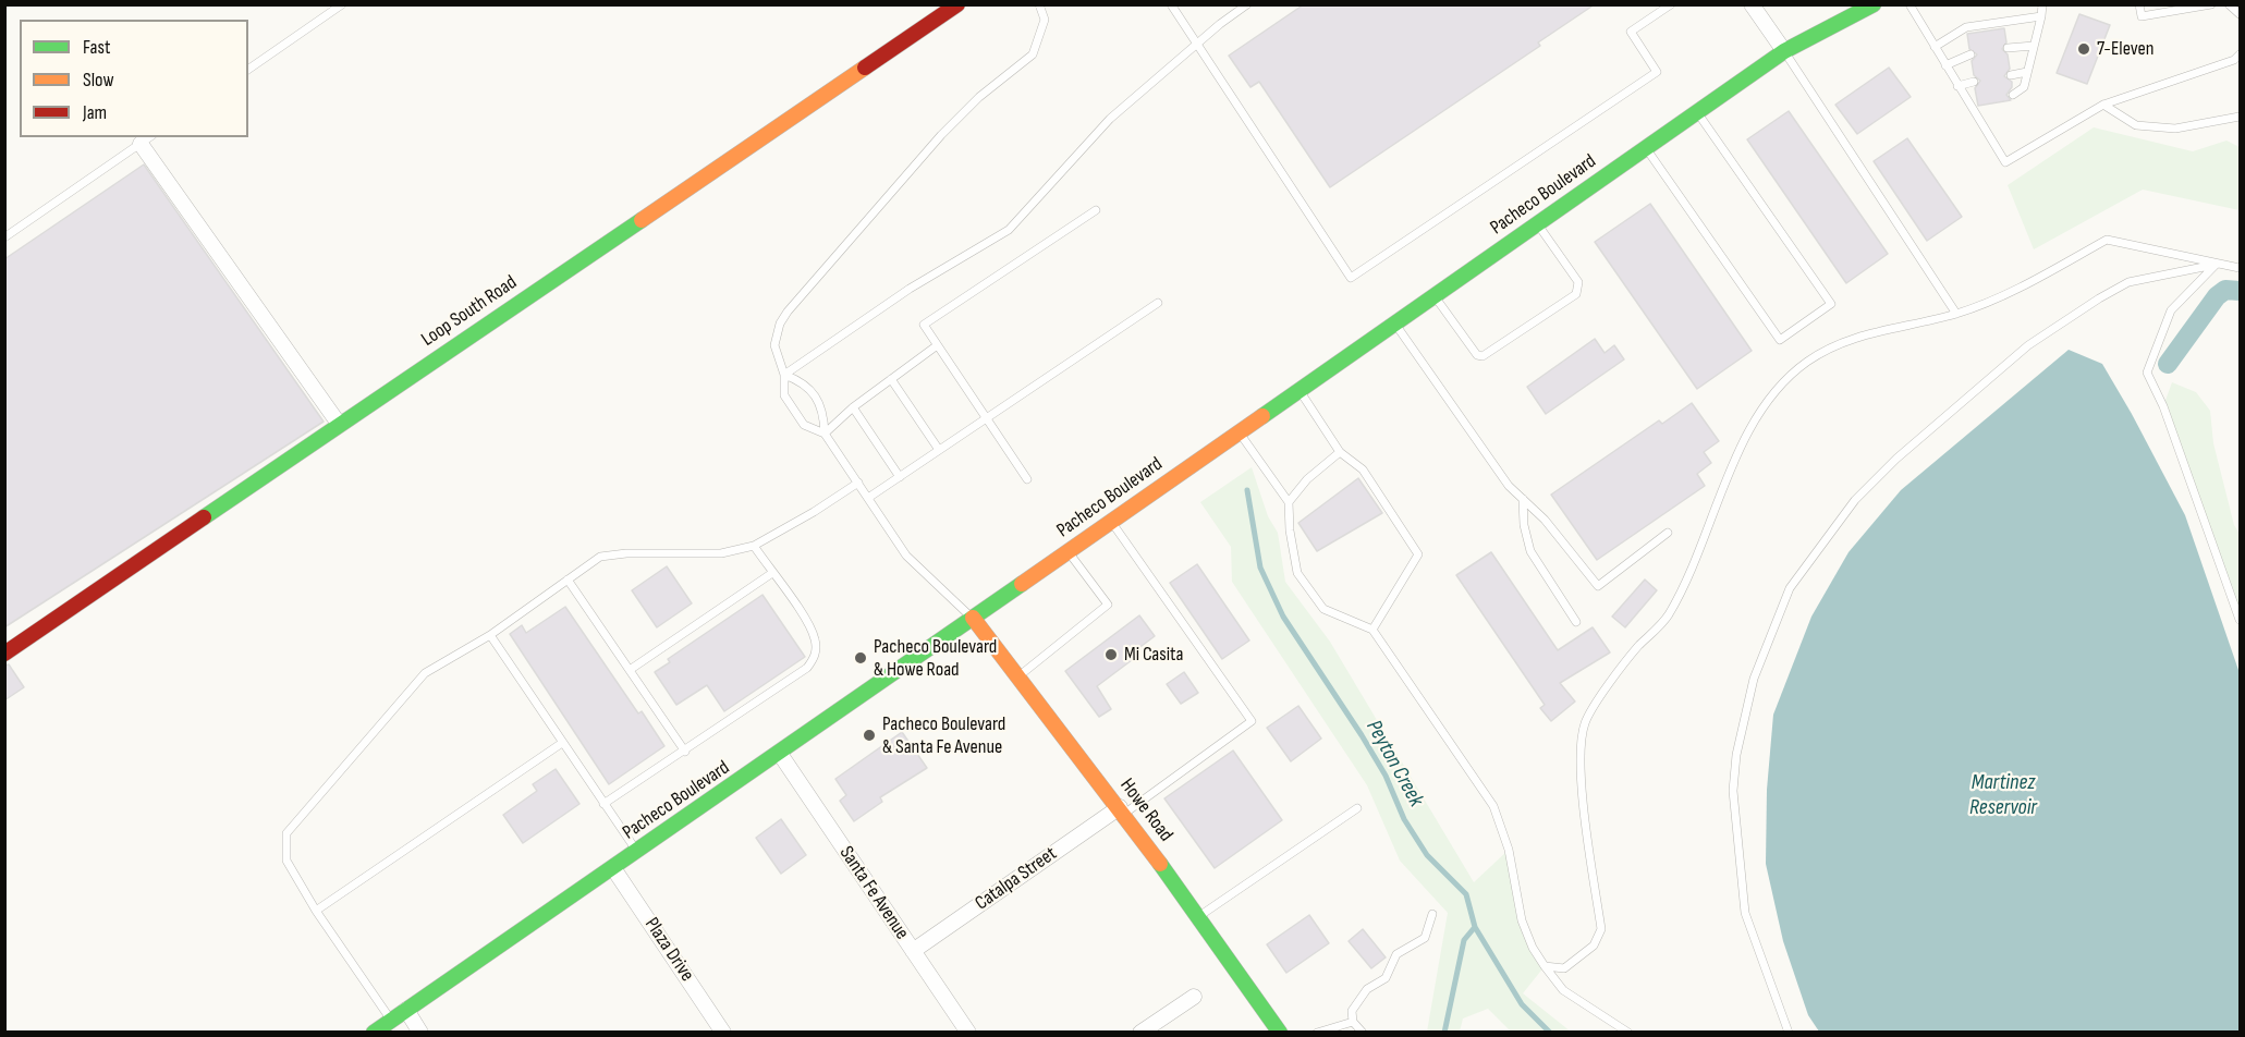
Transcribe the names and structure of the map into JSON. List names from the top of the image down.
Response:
{
  "streets": {
    "main road": ["Pacheco Boulevard", "Loop South Road", "Howe Road"],
    "street": ["Catalpa Street", "Santa Fe Avenue", "Plaza Drive"]
  },
  "crossings": [
    ["Pacheco Boulevard", "Howe Road"],
    ["Pacheco Boulevard", "Santa Fe Avenue"],
    ["Pacheco Boulevard", "Plaza Drive"],
    ["Howe Road", "Catalpa Street"],
    ["Catalpa Street", "Santa Fe Avenue"]
  ],
  "water": ["Peyton Creek", "Martinez Reservoir"],
  "places": [
    "7-Eleven",
    "Mi Casita",
    "Pacheco Boulevard & Howe Road",
    "Pacheco Boulevard & Santa Fe Avenue"
  ],
  "legend": ["Fast", "Slow", "Jam"]
}
